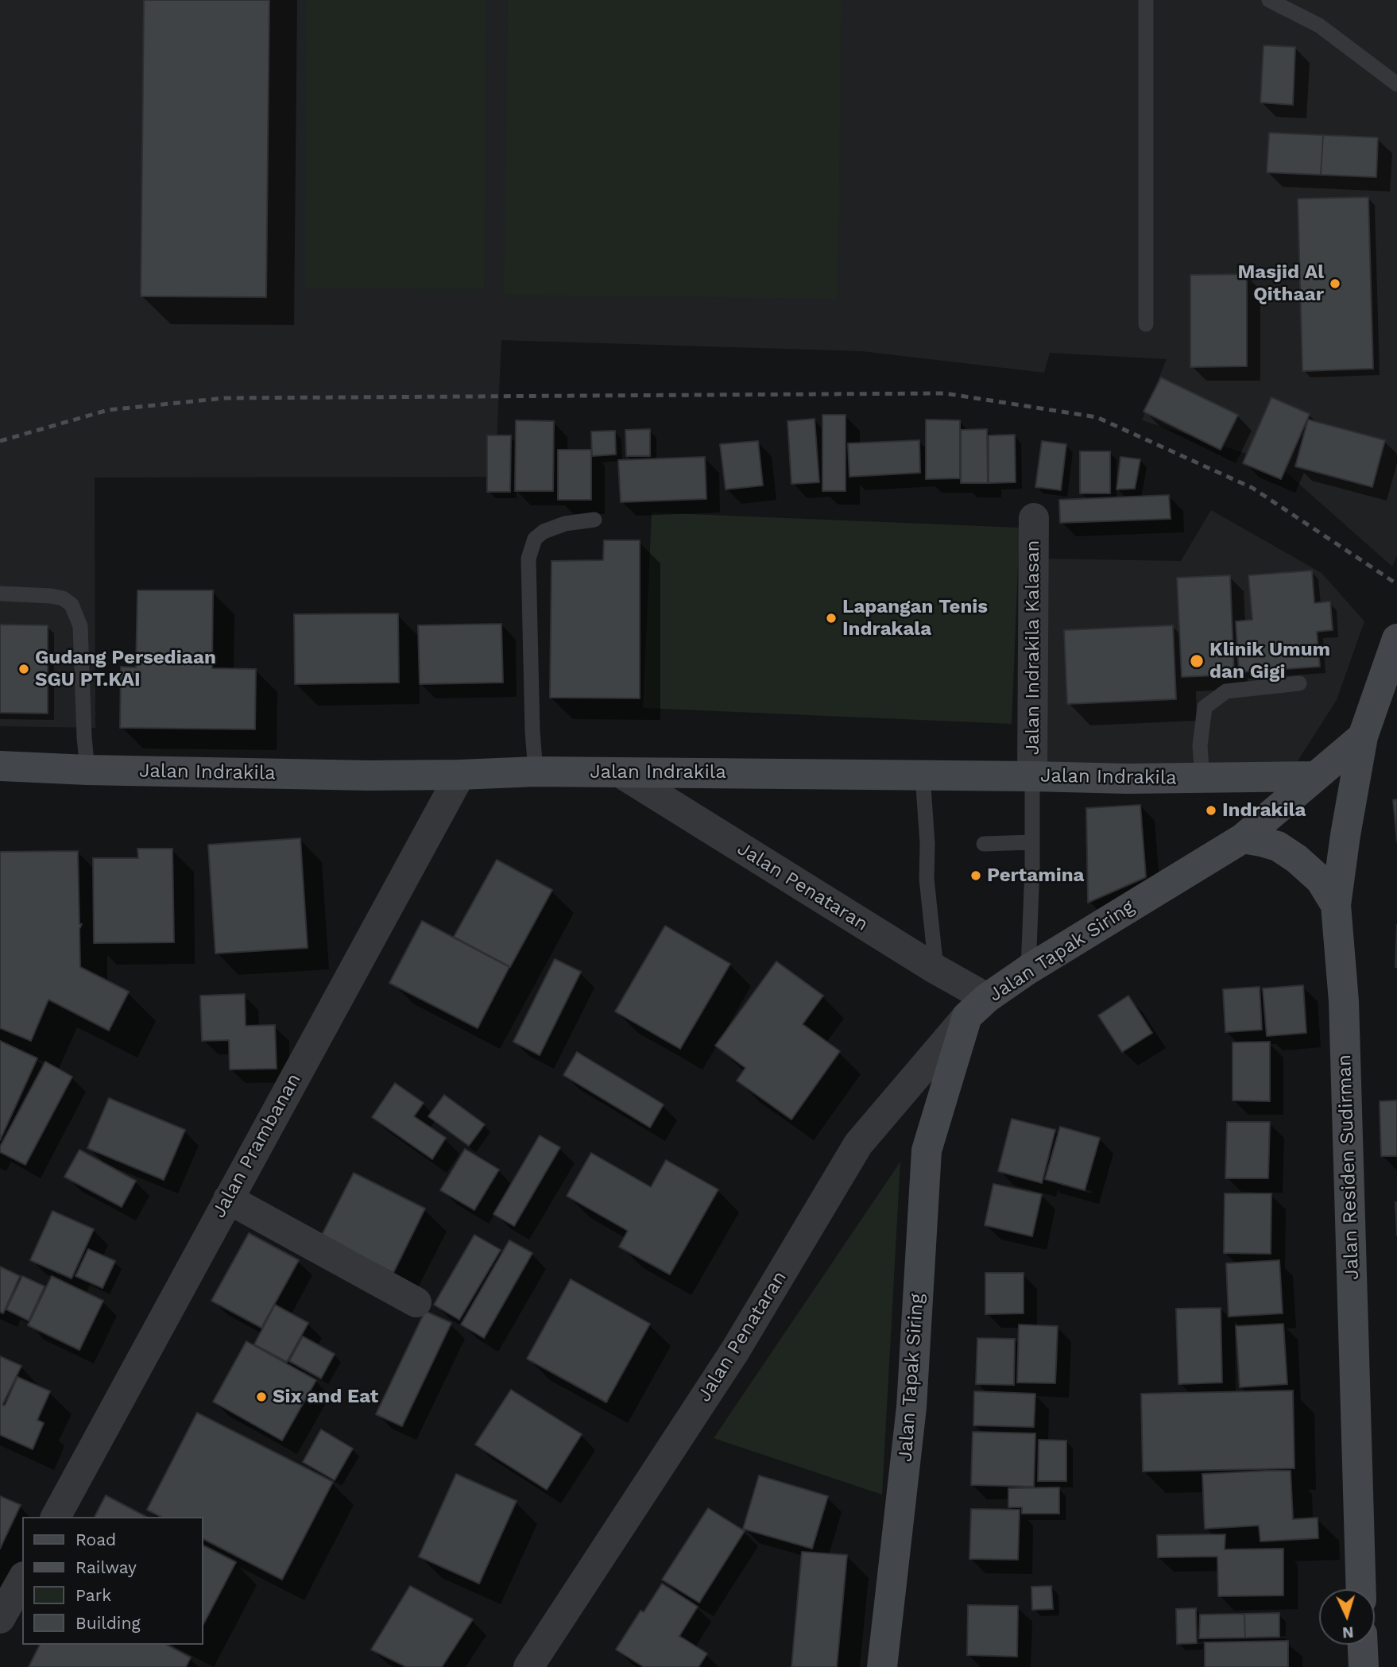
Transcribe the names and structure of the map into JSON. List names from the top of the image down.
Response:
{
  "streets": {
    "street": [
      "Jalan Indrakila Kalasan",
      "Jalan Indrakila",
      "Jalan Penataran",
      "Jalan Tapak Siring",
      "Jalan Prambanan",
      "Jalan Residen Sudirman"
    ]
  },
  "crossings": [
    ["Jalan Indrakila Kalasan", "Jalan Indrakila"],
    ["Jalan Indrakila", "Jalan Penataran"],
    ["Jalan Indrakila", "Jalan Tapak Siring"],
    ["Jalan Indrakila", "Jalan Prambanan"],
    ["Jalan Penataran", "Jalan Tapak Siring"],
    ["Jalan Tapak Siring", "Jalan Residen Sudirman"]
  ],
  "places": [
    "Masjid Al Qithaar",
    "Lapangan Tenis Indrakala",
    "Klinik Umum dan Gigi",
    "Gudang Persediaan SGU PT.KAI",
    "Indrakila",
    "Pertamina",
    "Six and Eat"
  ],
  "legend": [
    "Road",
    "Railway",
    "Park",
    "Building"
  ],
  "north": "bottom"
}
